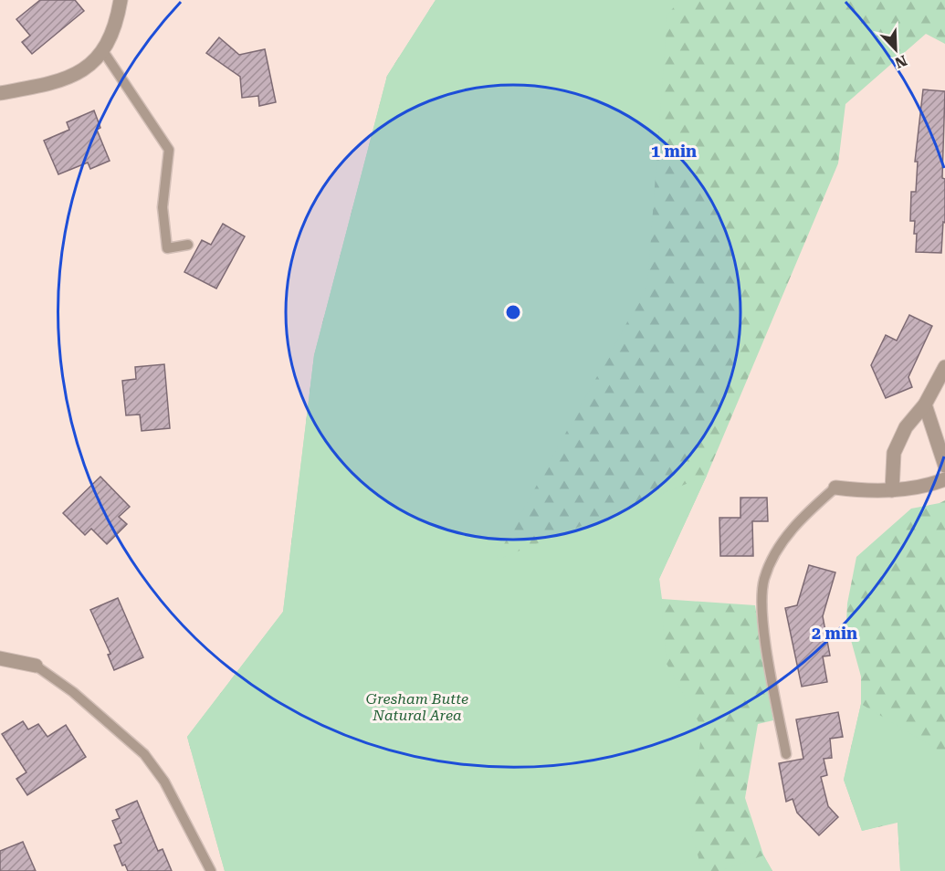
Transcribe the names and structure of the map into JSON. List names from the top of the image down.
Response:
{
  "parks": ["Gresham Butte Natural Area"],
  "north": "bottom right",
  "rings": ["1 min", "2 min"]
}
